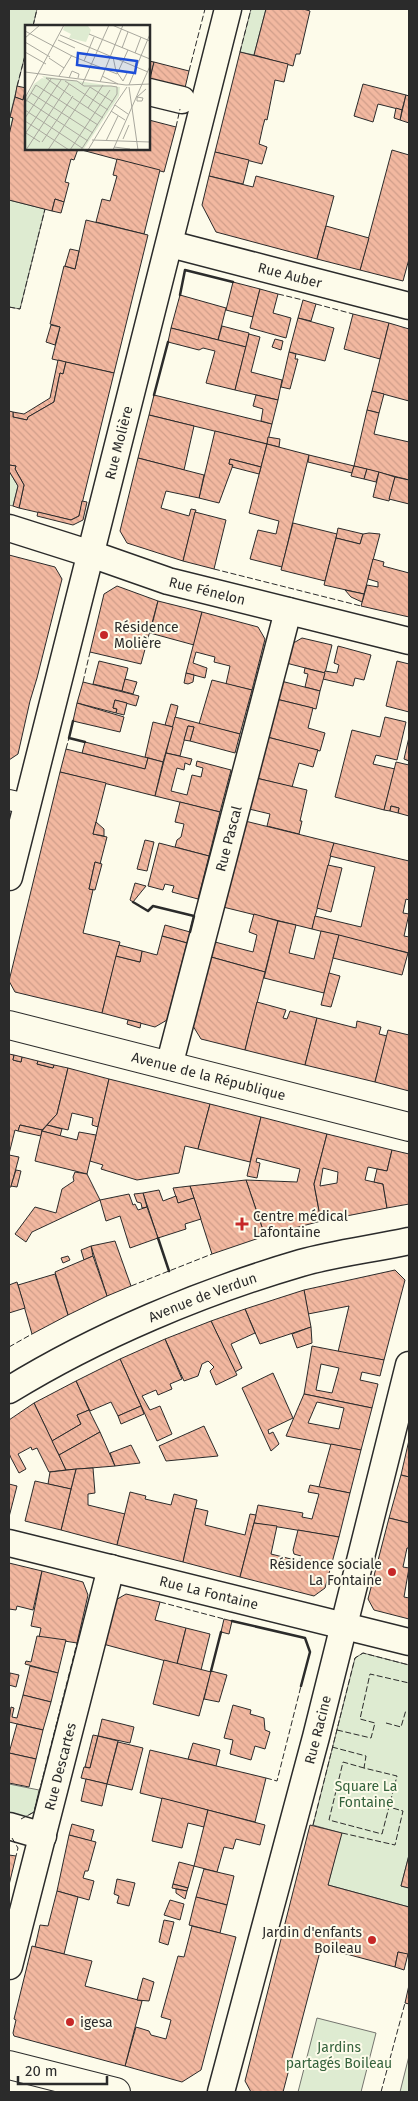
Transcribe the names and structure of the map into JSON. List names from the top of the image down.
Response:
{
  "streets": {
    "main road": ["Avenue de la République"],
    "street": [
      "Rue Auber",
      "Rue Molière",
      "Rue Fénelon",
      "Rue Pascal",
      "Avenue de Verdun",
      "Rue La Fontaine",
      "Rue Racine",
      "Rue Descartes"
    ]
  },
  "crossings": [
    ["Rue Auber", "Rue Molière"],
    ["Rue Molière", "Rue Fénelon"],
    ["Rue Fénelon", "Rue Pascal"],
    ["Rue Pascal", "Avenue de la République"],
    ["Rue La Fontaine", "Rue Racine"],
    ["Rue La Fontaine", "Rue Descartes"]
  ],
  "parks": ["Square La Fontaine", "Jardins partagés Boileau"],
  "places": {
    "other": [
      "Résidence Molière",
      "Résidence sociale La Fontaine",
      "Jardin d'enfants Boileau",
      "igesa"
    ],
    "health": ["Centre médical Lafontaine"]
  },
  "scale_bar": "20 m"
}
